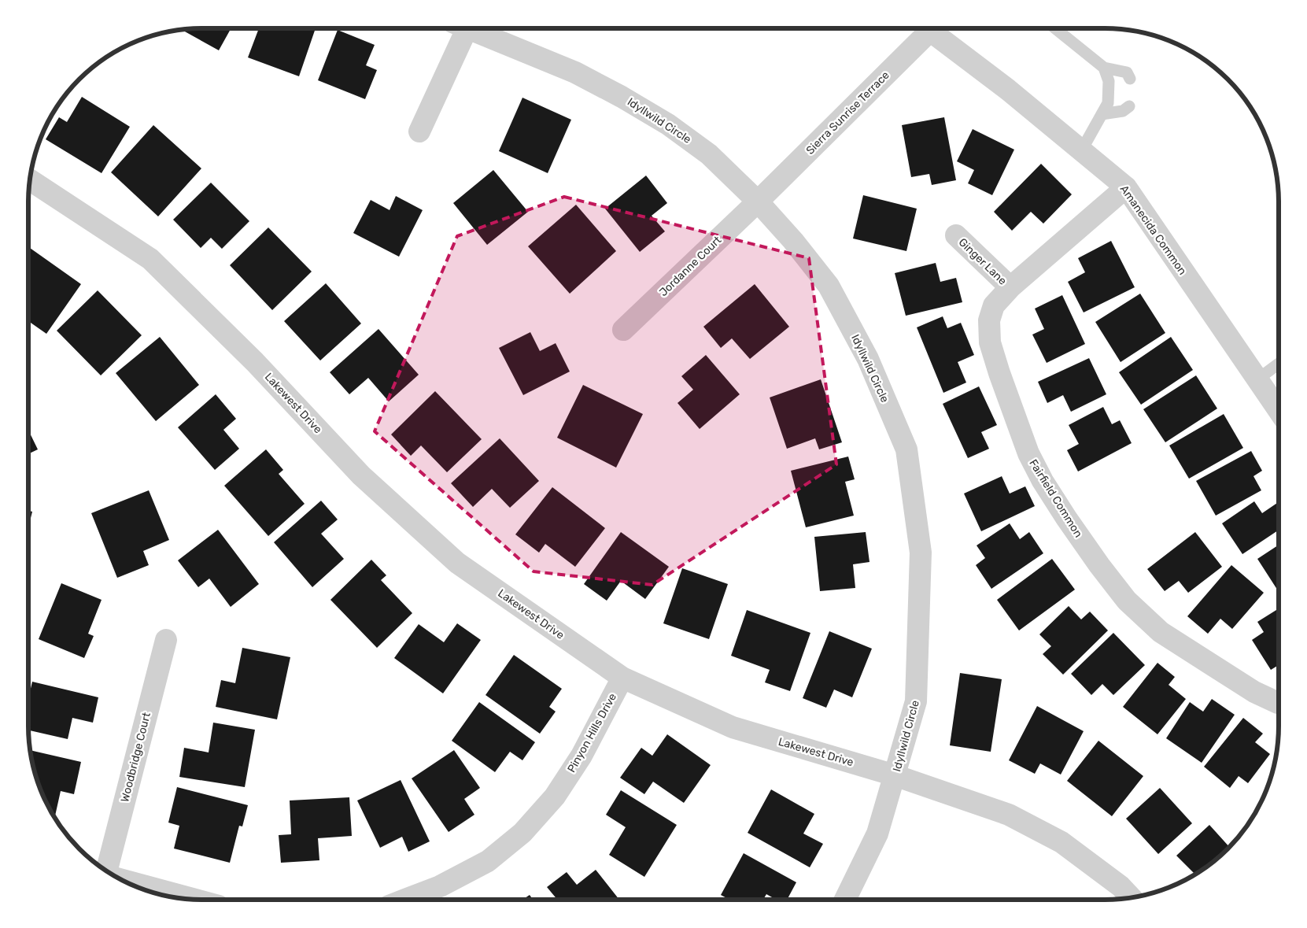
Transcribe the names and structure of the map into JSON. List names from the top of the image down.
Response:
{
  "streets": {
    "street": [
      "Sierra Sunrise Terrace",
      "Idyllwild Circle",
      "Amanecida Common",
      "Ginger Lane",
      "Jordanne Court",
      "Lakewest Drive",
      "Fairfield Common",
      "Pinyon Hills Drive",
      "Woodbridge Court"
    ]
  },
  "crossings": [
    ["Sierra Sunrise Terrace", "Idyllwild Circle"],
    ["Sierra Sunrise Terrace", "Jordanne Court"],
    ["Idyllwild Circle", "Jordanne Court"],
    ["Idyllwild Circle", "Lakewest Drive"],
    ["Amanecida Common", "Fairfield Common"],
    ["Ginger Lane", "Fairfield Common"],
    ["Lakewest Drive", "Pinyon Hills Drive"]
  ]
}
